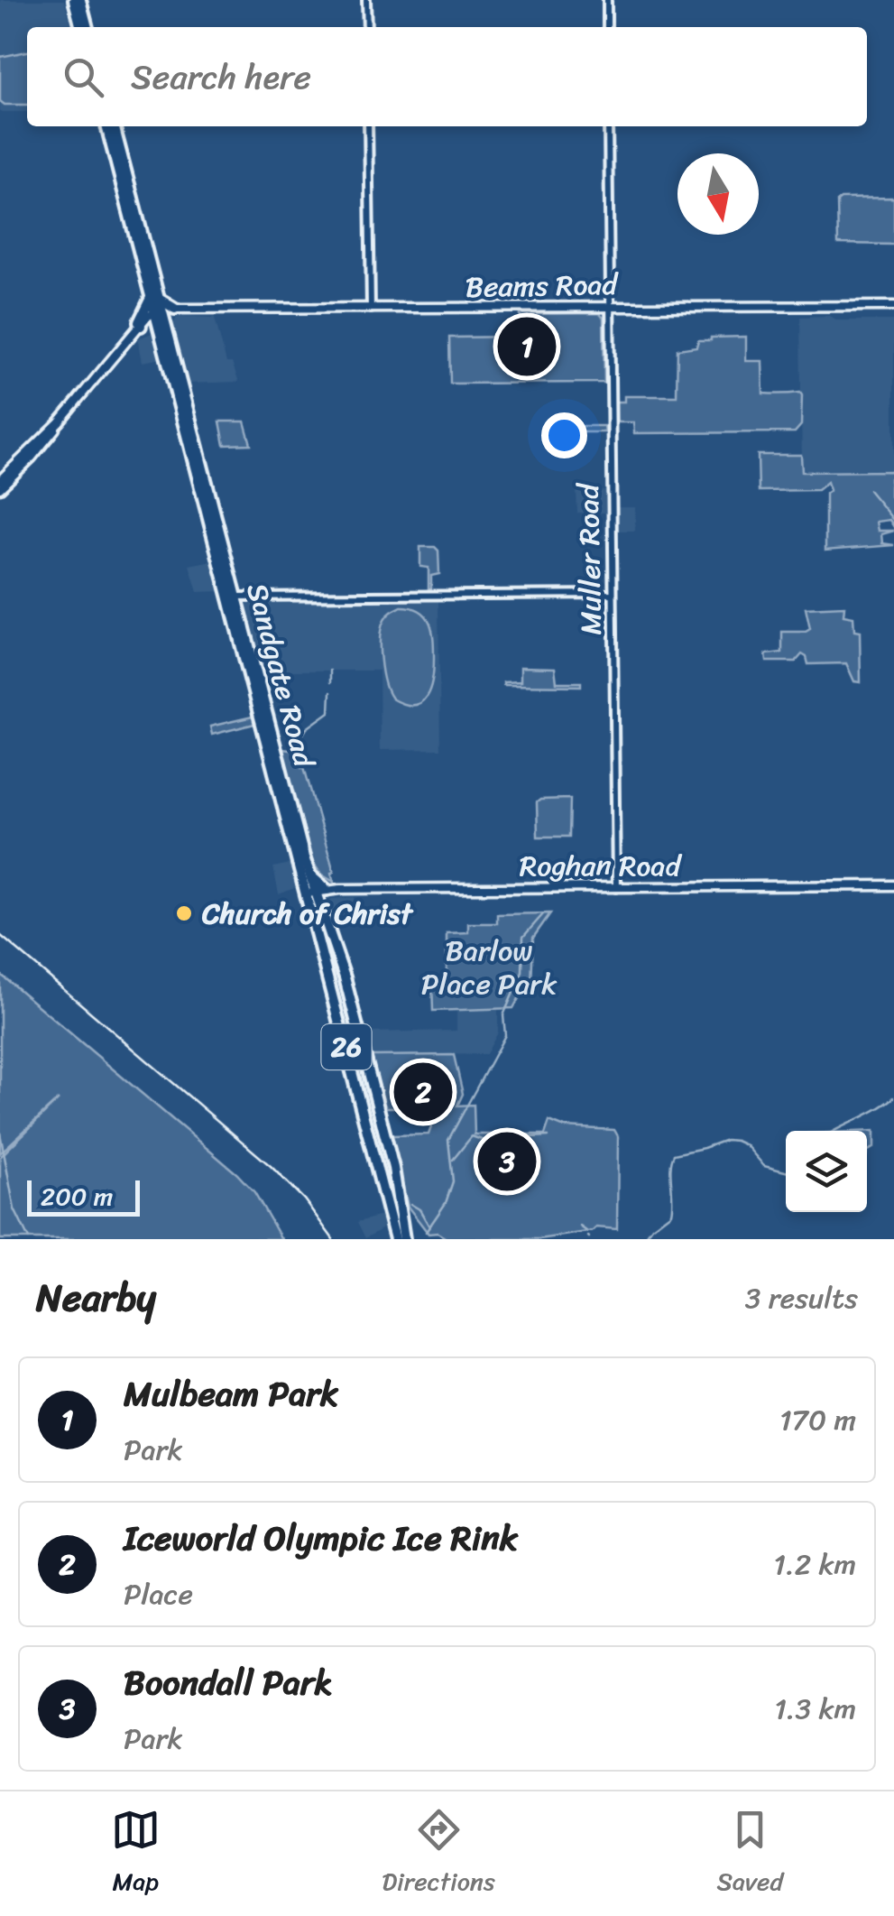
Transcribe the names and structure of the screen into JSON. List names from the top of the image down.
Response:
{
  "streets": {
    "highway": ["Sandgate Road", "26"],
    "main road": ["Beams Road", "Roghan Road"],
    "street": ["Muller Road"]
  },
  "crossings": [
    ["Beams Road", "Muller Road"],
    ["Muller Road", "Roghan Road"],
    ["Sandgate Road", "Roghan Road"]
  ],
  "parks": ["Barlow Place Park"],
  "places": ["Church of Christ"],
  "scale_bar": "200 m",
  "north": "bottom",
  "page": {
    "search": "Search here",
    "pins": ["1", "2", "3"],
    "scale": "200 m",
    "heading": ["Nearby", "3 results"],
    "list": [
      {
        "mark": "1",
        "name": "Mulbeam Park",
        "note": "Park",
        "value": "170 m"
      },
      {
        "mark": "2",
        "name": "Iceworld Olympic Ice Rink",
        "note": "Place",
        "value": "1.2 km"
      },
      {
        "mark": "3",
        "name": "Boondall Park",
        "note": "Park",
        "value": "1.3 km"
      }
    ],
    "nav": ["Map", "Directions", "Saved"]
  }
}
